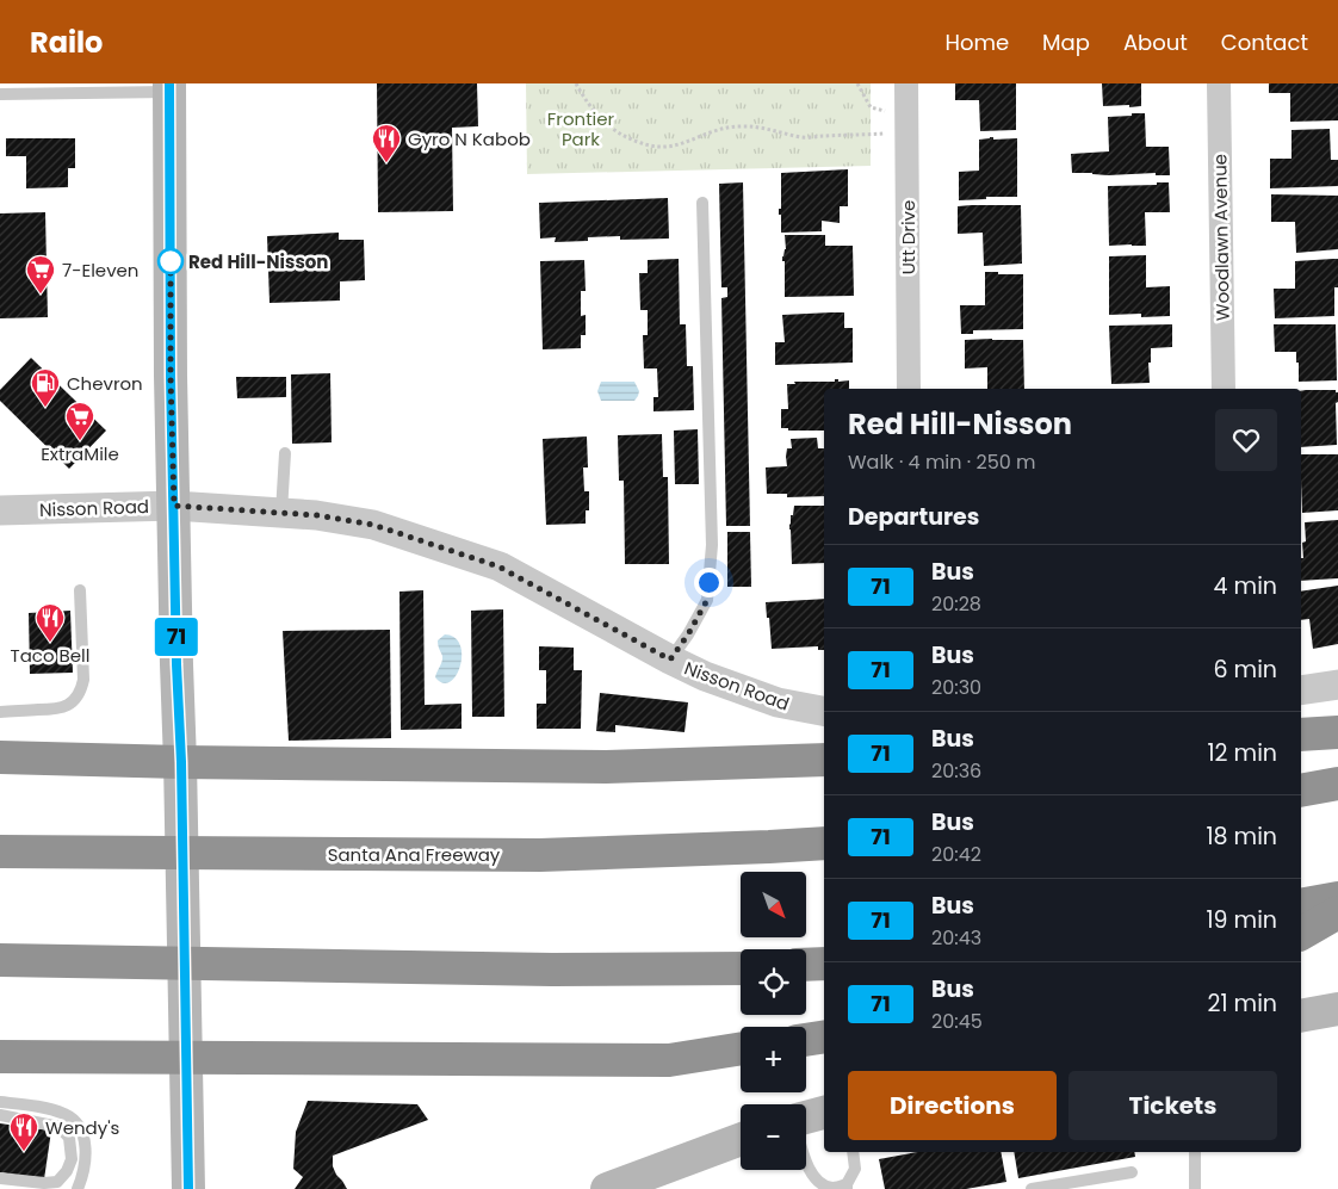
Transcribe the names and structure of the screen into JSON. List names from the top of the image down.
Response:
{
  "streets": {
    "highway": ["Santa Ana Freeway"],
    "street": ["Utt Drive", "Woodlawn Avenue", "Nisson Road"]
  },
  "parks": ["Frontier Park"],
  "places": {
    "restaurant": ["Gyro N Kabob", "Taco Bell", "Wendy's"],
    "other": ["Red Hill-Nisson"],
    "supermarket": ["7-Eleven", "ExtraMile"],
    "fuel station": ["Chevron"]
  },
  "lines": ["bus line 71"],
  "north": "bottom right",
  "page": {
    "header": "Railo",
    "nav": [
      "Home",
      "Map",
      "About",
      "Contact"
    ],
    "on_map": "71",
    "heading": [
      ["Red Hill-Nisson", "Walk · 4 min · 250 m"],
      "Departures"
    ],
    "list": [
      {
        "mark": "71",
        "name": "Bus",
        "note": "20:28",
        "value": "4 min"
      },
      {
        "mark": "71",
        "name": "Bus",
        "note": "20:30",
        "value": "6 min"
      },
      {
        "mark": "71",
        "name": "Bus",
        "note": "20:36",
        "value": "12 min"
      },
      {
        "mark": "71",
        "name": "Bus",
        "note": "20:42",
        "value": "18 min"
      },
      {
        "mark": "71",
        "name": "Bus",
        "note": "20:43",
        "value": "19 min"
      },
      {
        "mark": "71",
        "name": "Bus",
        "note": "20:45",
        "value": "21 min"
      }
    ],
    "map_buttons": ["+", "−"],
    "buttons": ["Directions", "Tickets"]
  }
}
